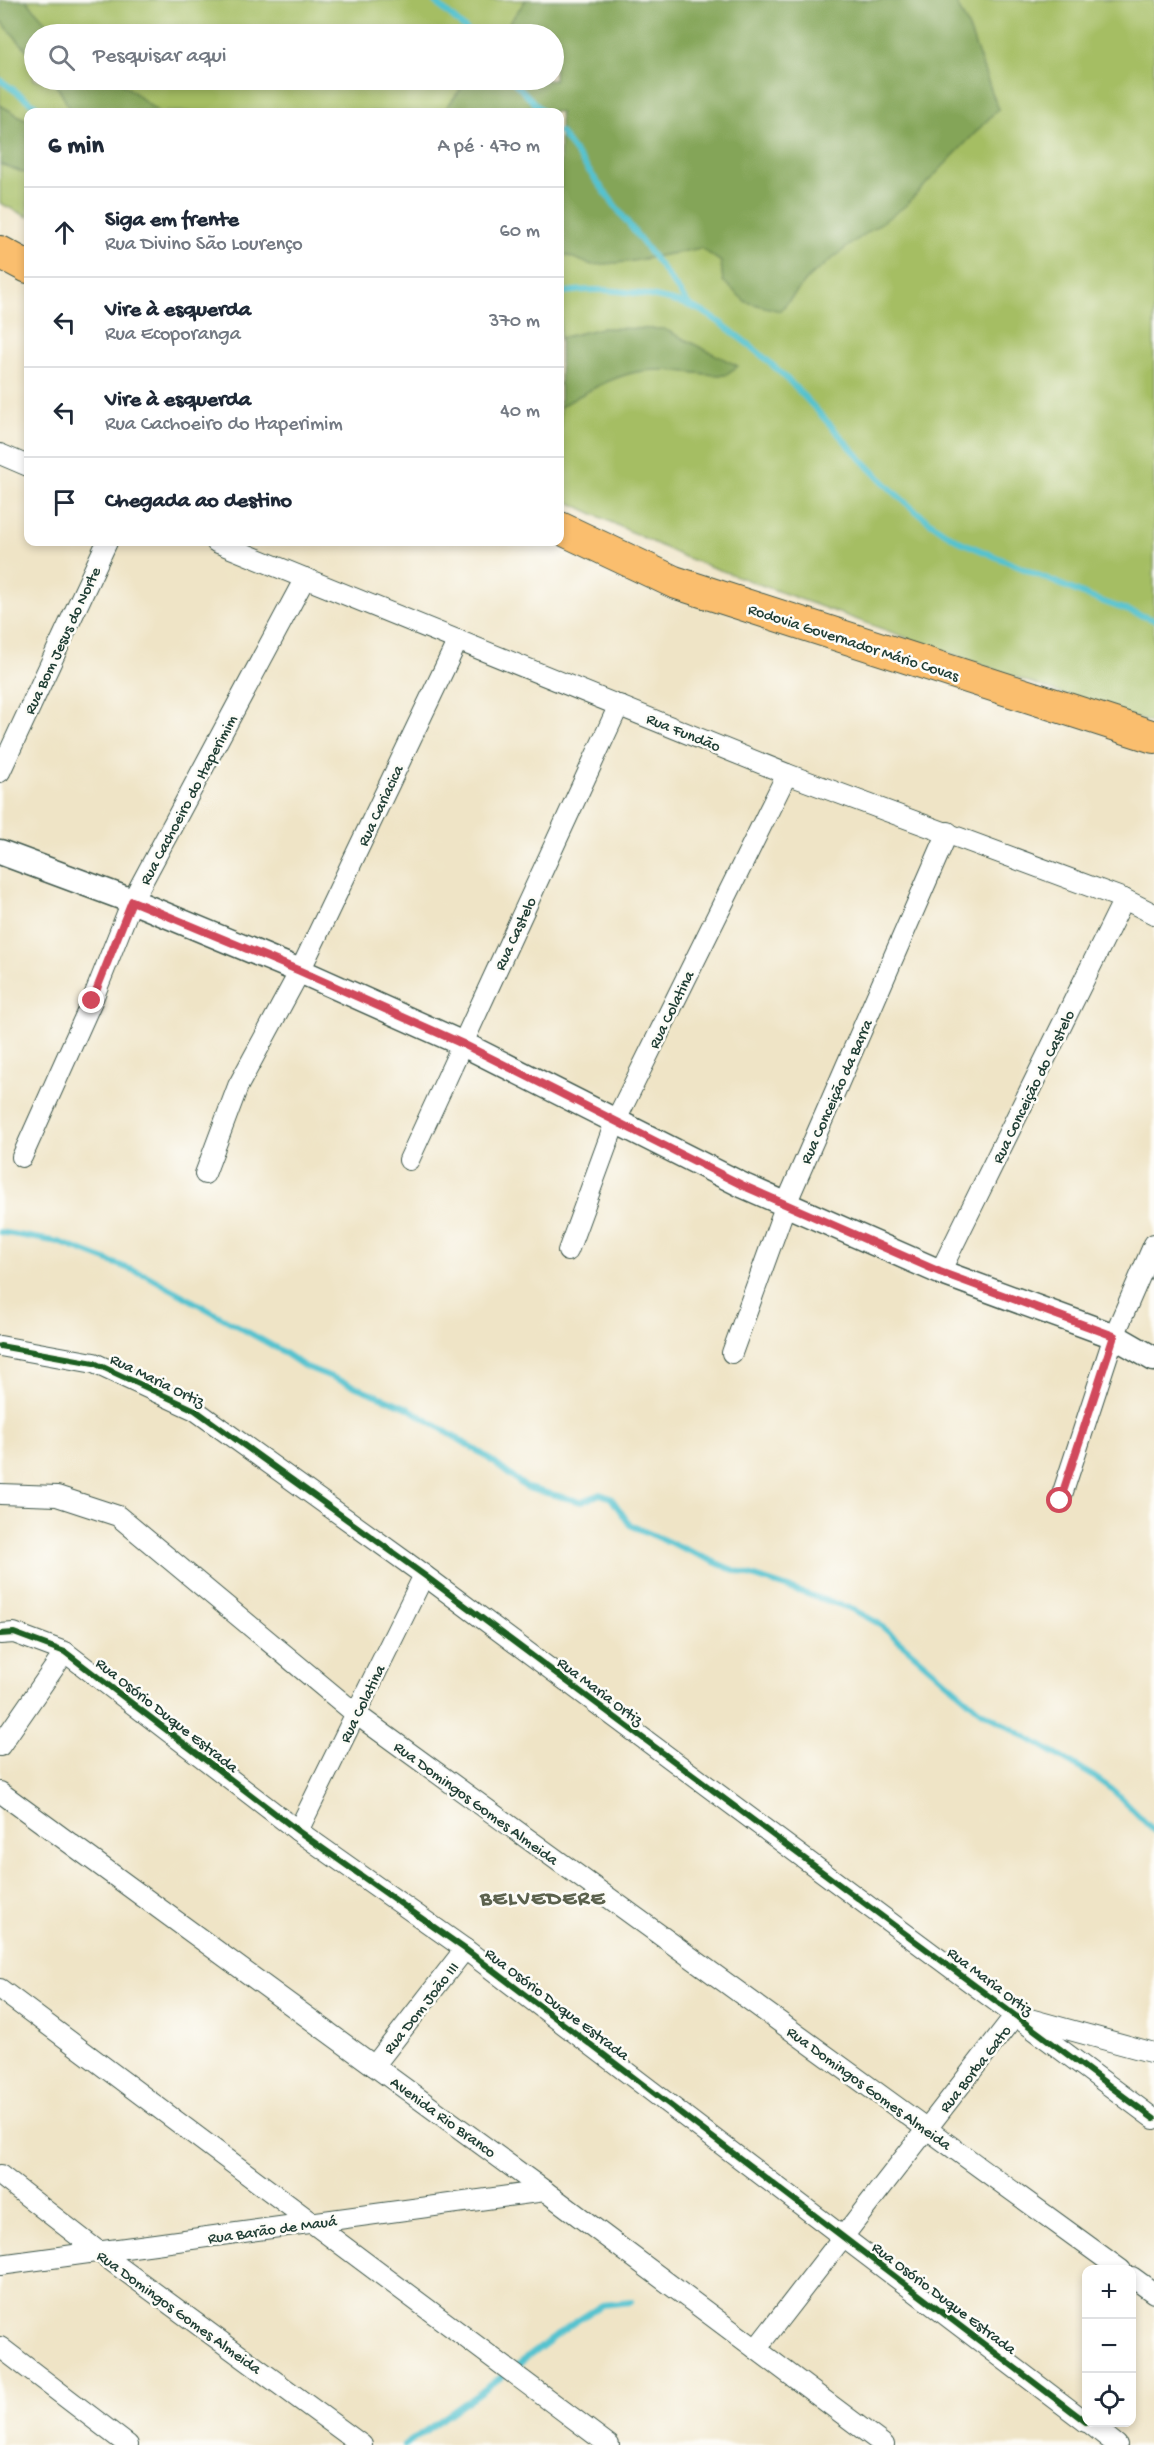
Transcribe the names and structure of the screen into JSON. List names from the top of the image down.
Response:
{
  "streets": {
    "main road": ["Rodovia Governador Mário Covas"],
    "street": [
      "Rua Bom Jesus do Norte",
      "Rua Fundão",
      "Rua Cachoeiro do Itaperimim",
      "Rua Cariacica",
      "Rua Castelo",
      "Rua Colatina",
      "Rua Conceição do Castelo",
      "Rua Conceição da Barra",
      "Rua Maria Ortiz",
      "Rua Osório Duque Estrada",
      "Rua Domingos Gomes Almeida",
      "Rua Dom João III",
      "Rua Borba Gato",
      "Avenida Rio Branco",
      "Rua Barão de Mauá"
    ]
  },
  "crossings": [
    ["Rua Fundão", "Rua Cachoeiro do Itaperimim"],
    ["Rua Fundão", "Rua Cariacica"],
    ["Rua Fundão", "Rua Castelo"],
    ["Rua Fundão", "Rua Colatina"],
    ["Rua Fundão", "Rua Conceição do Castelo"],
    ["Rua Fundão", "Rua Conceição da Barra"],
    ["Rua Colatina", "Rua Maria Ortiz"],
    ["Rua Colatina", "Rua Osório Duque Estrada"],
    ["Rua Colatina", "Rua Domingos Gomes Almeida"],
    ["Rua Maria Ortiz", "Rua Borba Gato"],
    ["Rua Osório Duque Estrada", "Rua Dom João III"],
    ["Rua Osório Duque Estrada", "Rua Borba Gato"],
    ["Rua Domingos Gomes Almeida", "Rua Borba Gato"],
    ["Rua Domingos Gomes Almeida", "Rua Barão de Mauá"],
    ["Rua Dom João III", "Avenida Rio Branco"],
    ["Rua Borba Gato", "Avenida Rio Branco"],
    ["Avenida Rio Branco", "Rua Barão de Mauá"]
  ],
  "districts": ["BELVEDERE"],
  "page": {
    "search": "Pesquisar aqui",
    "heading": ["6 min", "A pé · 470 m"],
    "list": [
      ["Siga em frente", "Rua Divino São Lourenço", "60 m"],
      ["Vire à esquerda", "Rua Ecoporanga", "370 m"],
      ["Vire à esquerda", "Rua Cachoeiro do Itaperimim", "40 m"],
      "Chegada ao destino"
    ],
    "map_buttons": ["+", "−"]
  }
}
